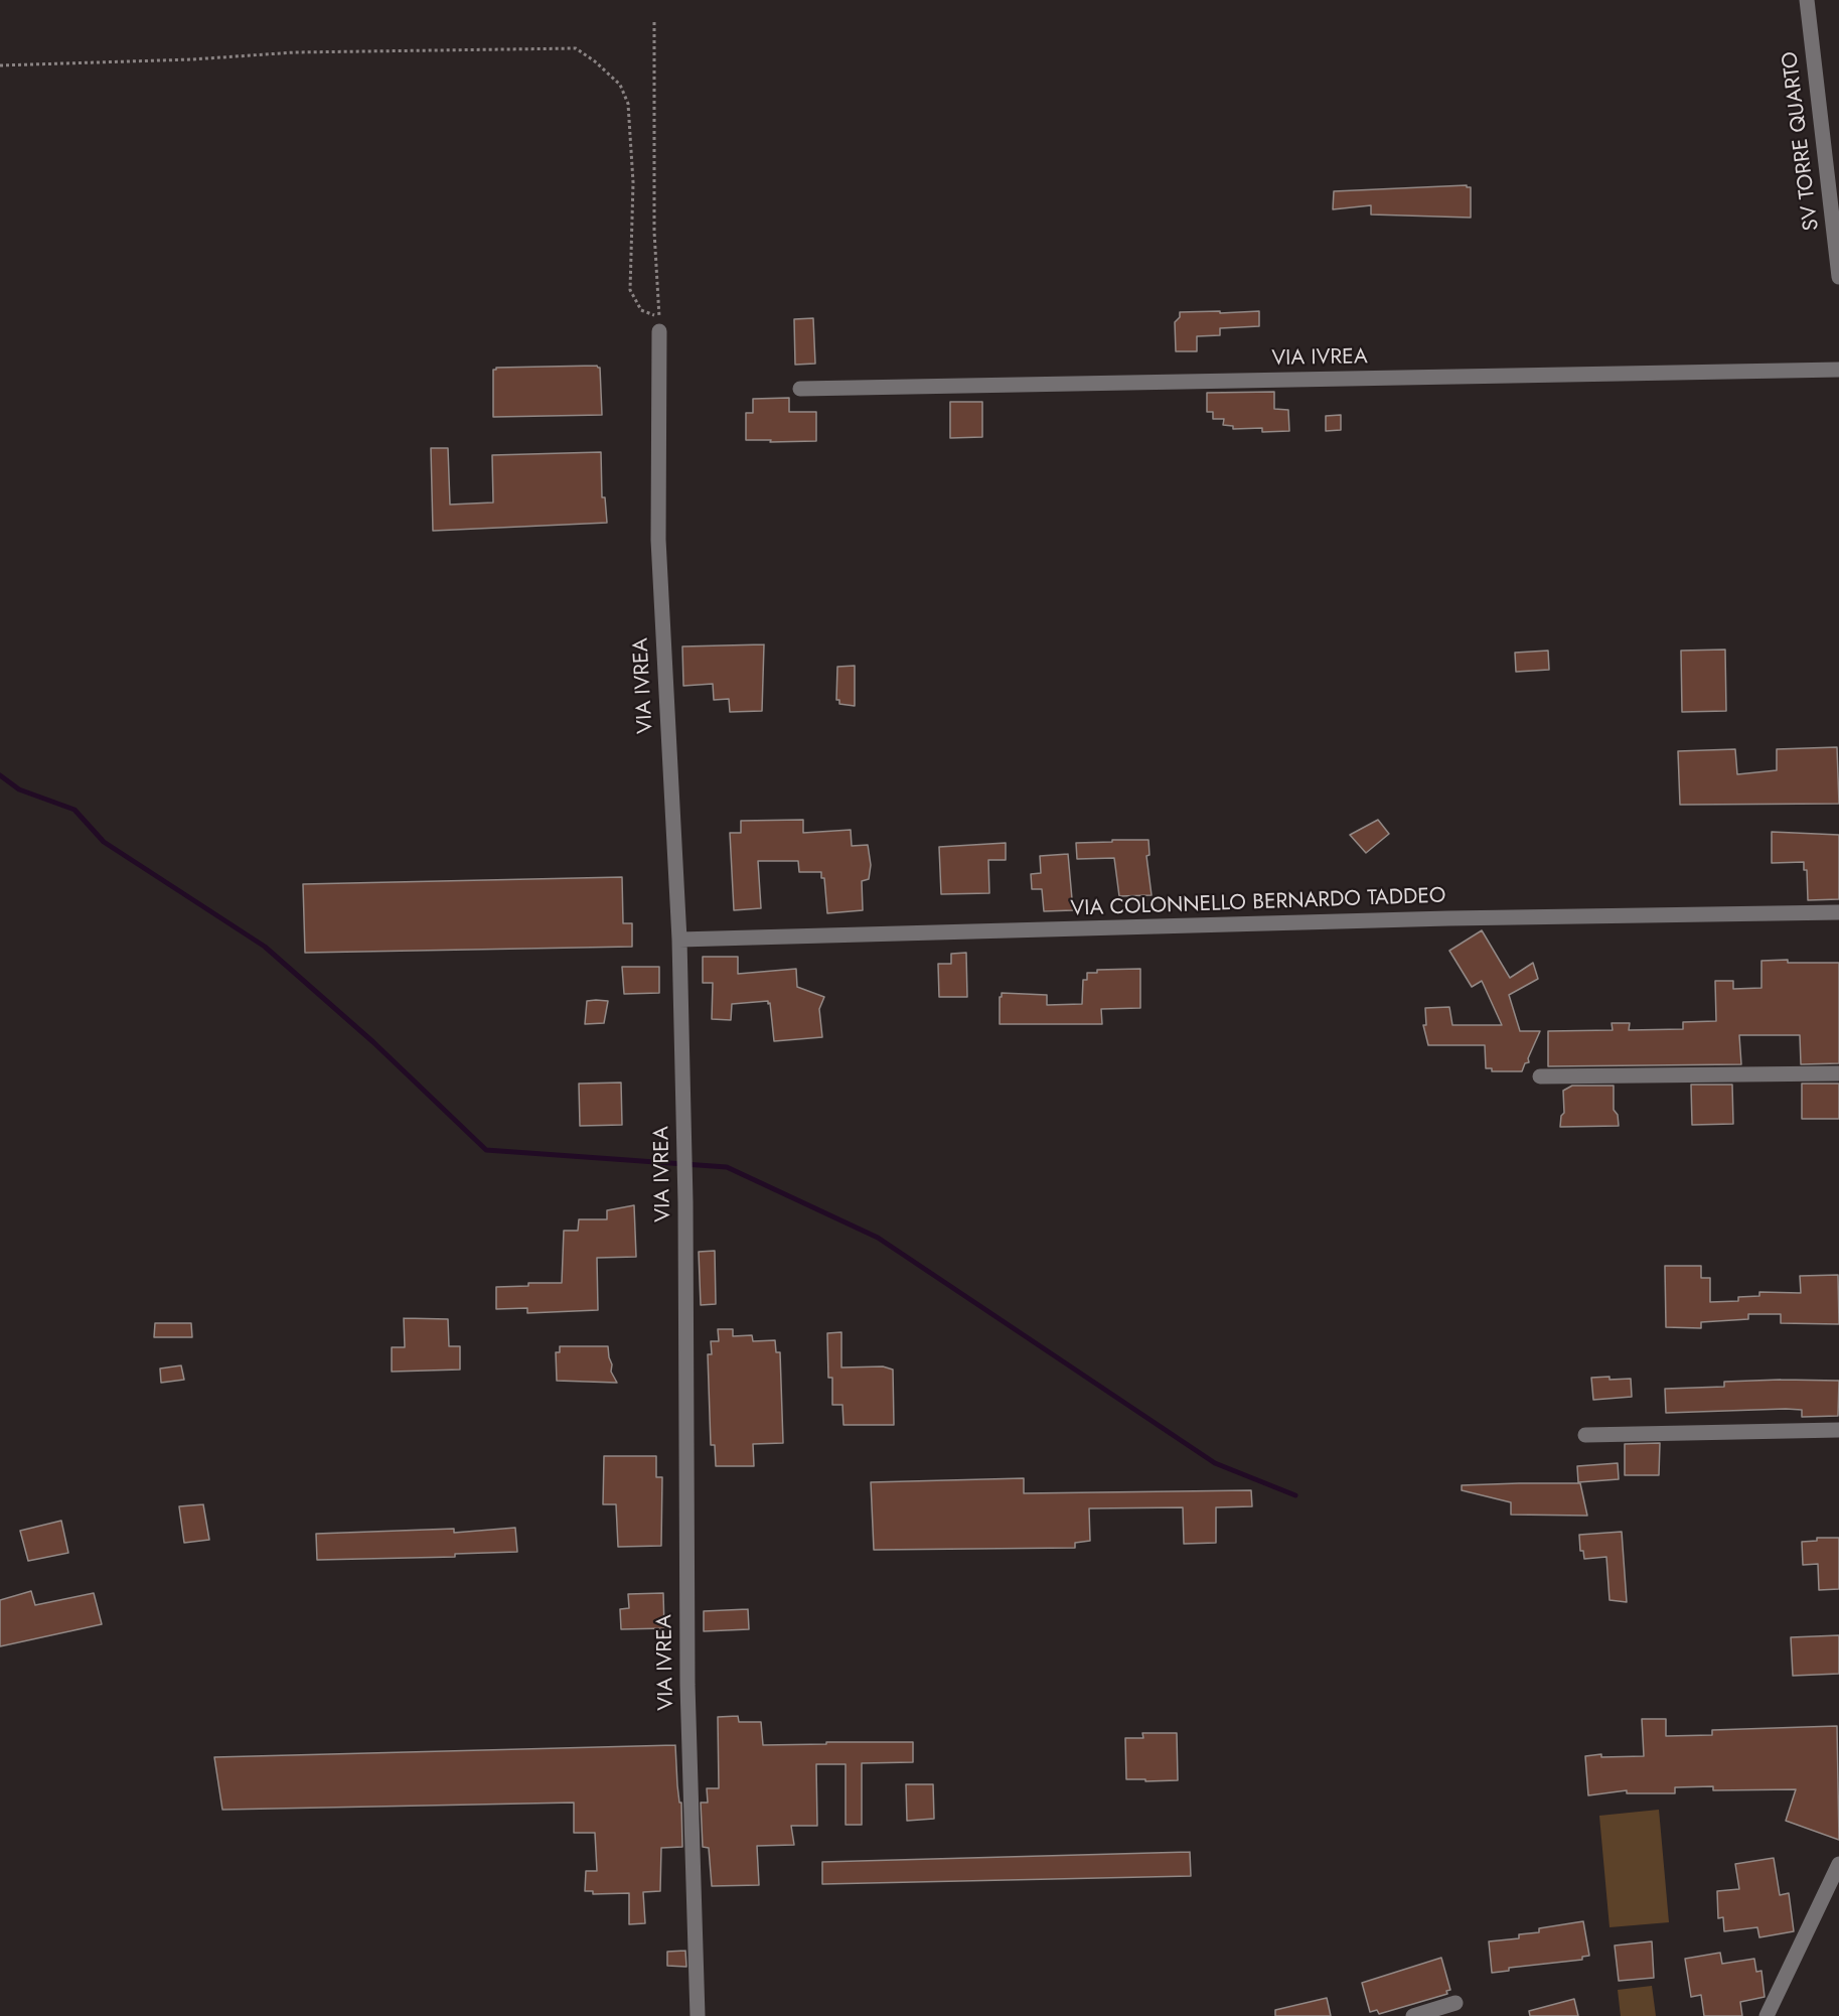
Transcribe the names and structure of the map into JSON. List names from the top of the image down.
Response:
{
  "streets": {
    "street": ["SV TORRE QUARTO", "VIA IVREA", "VIA COLONNELLO BERNARDO TADDEO"]
  },
  "crossings": [
    ["VIA IVREA", "VIA COLONNELLO BERNARDO TADDEO"]
  ]
}
